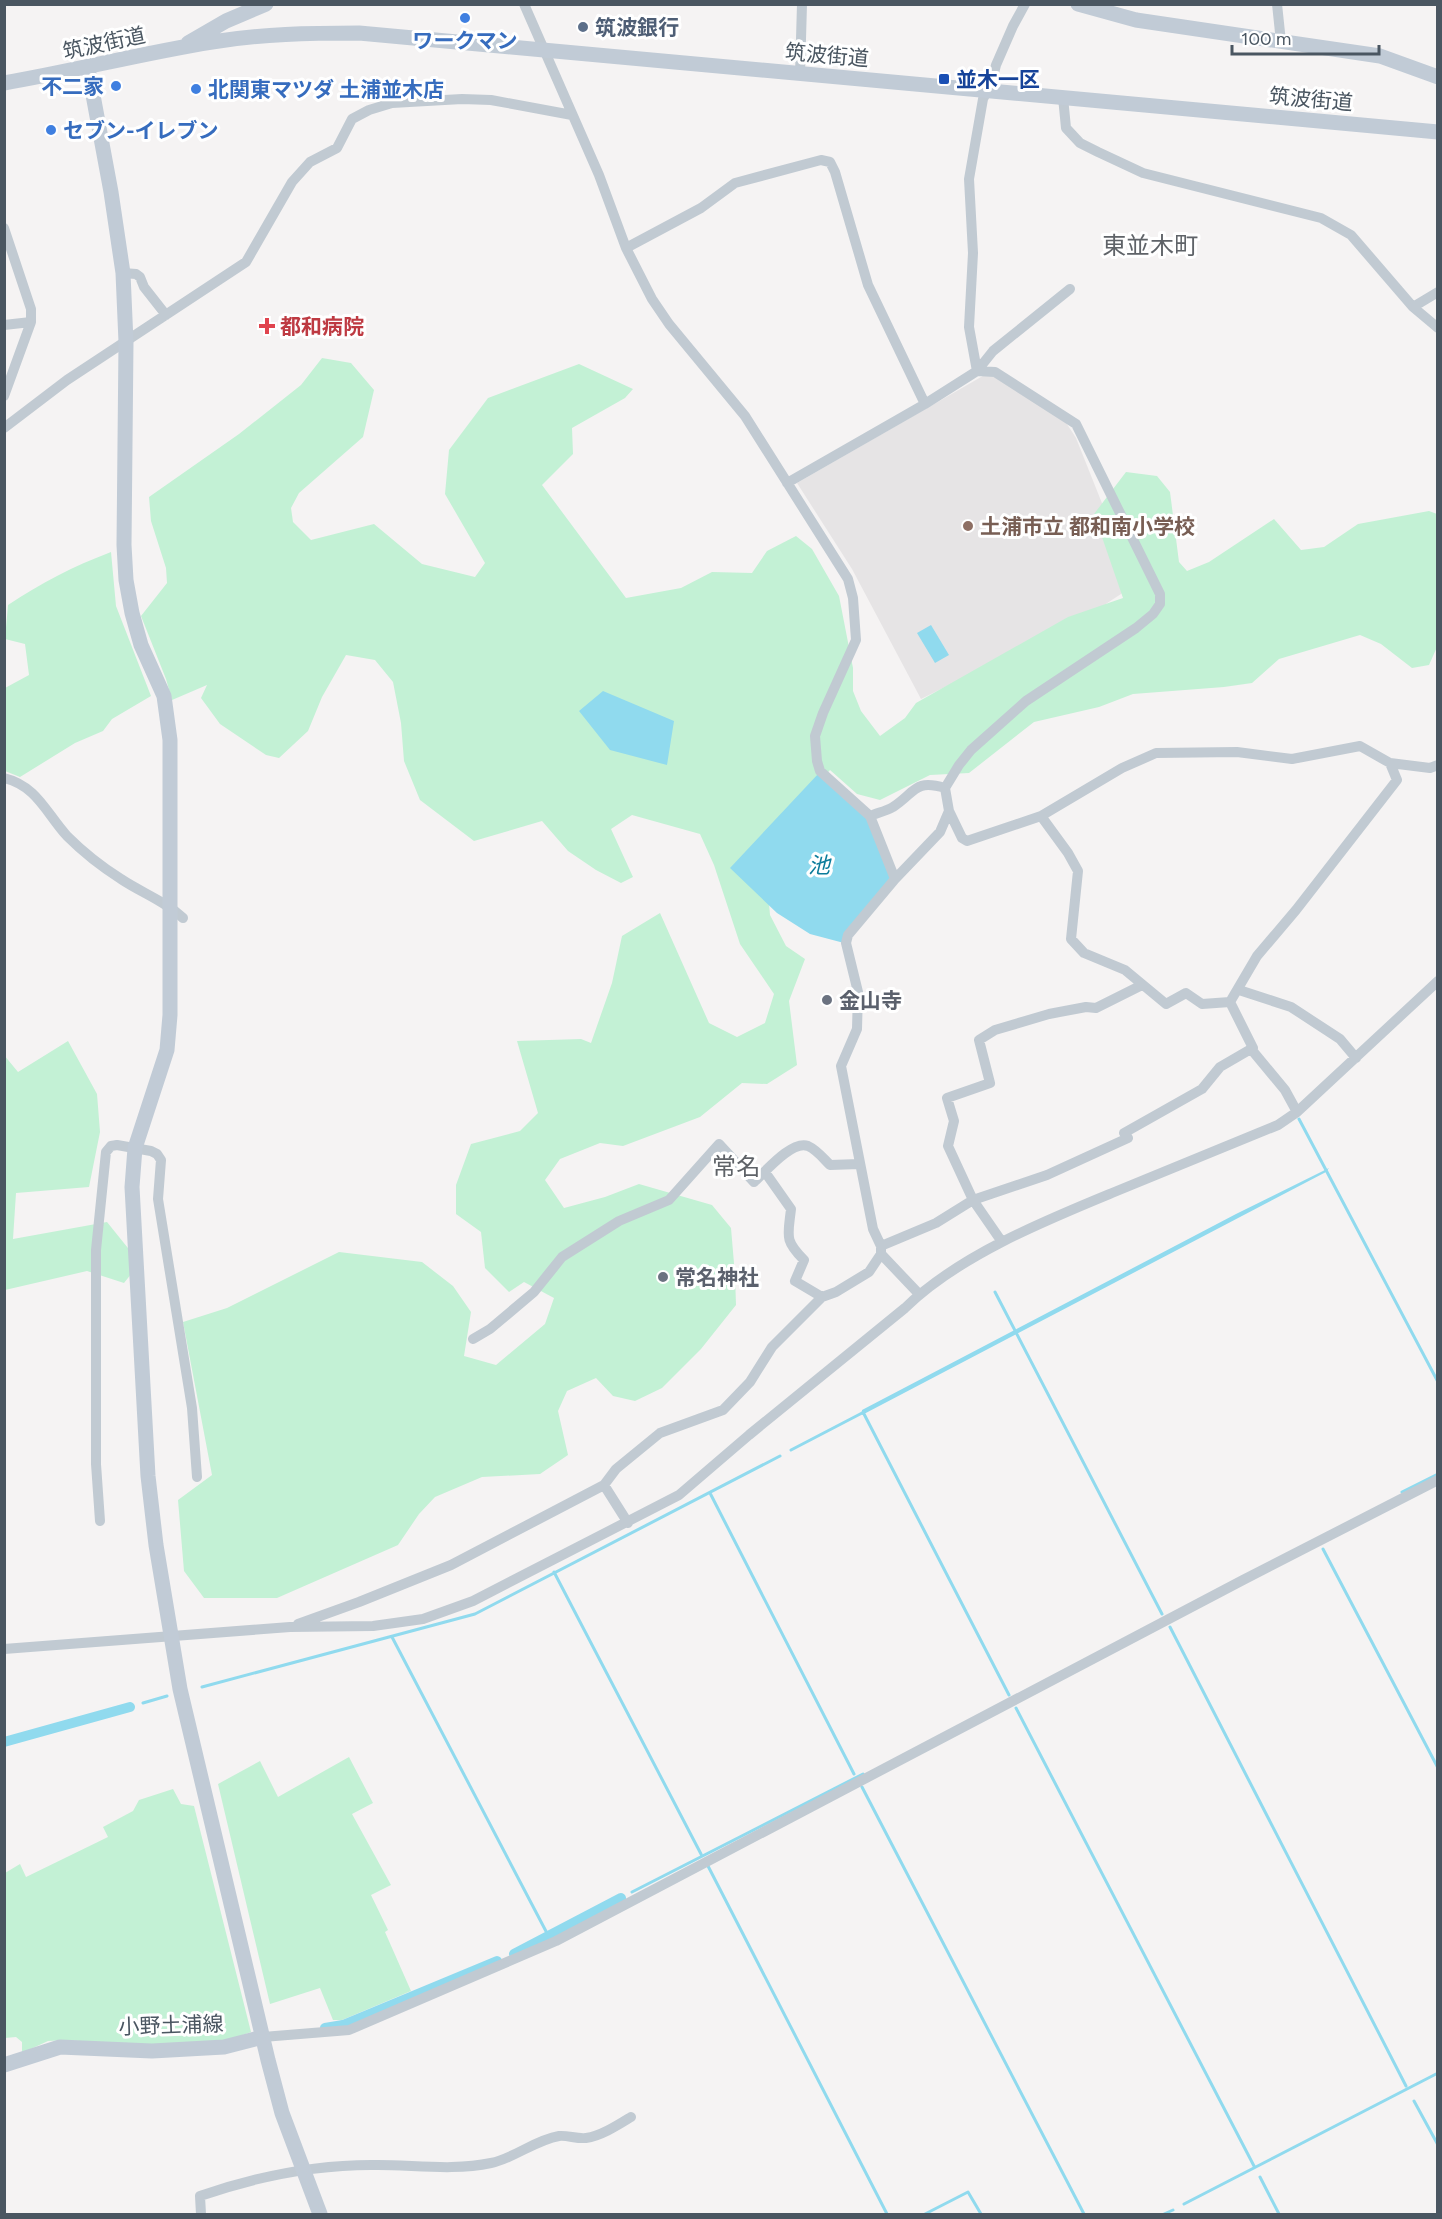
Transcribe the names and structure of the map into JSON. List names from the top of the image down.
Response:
{
  "streets": {
    "street": ["筑波街道", "小野土浦線"]
  },
  "districts": ["東並木町", "常名"],
  "water": ["池"],
  "places": {
    "other": [
      "ワークマン",
      "筑波銀行",
      "不二家",
      "北関東マツダ 土浦並木店",
      "セブン-イレブン",
      "土浦市立 都和南小学校",
      "金山寺",
      "常名神社"
    ],
    "transit": ["並木一区"],
    "health": ["都和病院"]
  },
  "scale_bar": "100 m"
}
